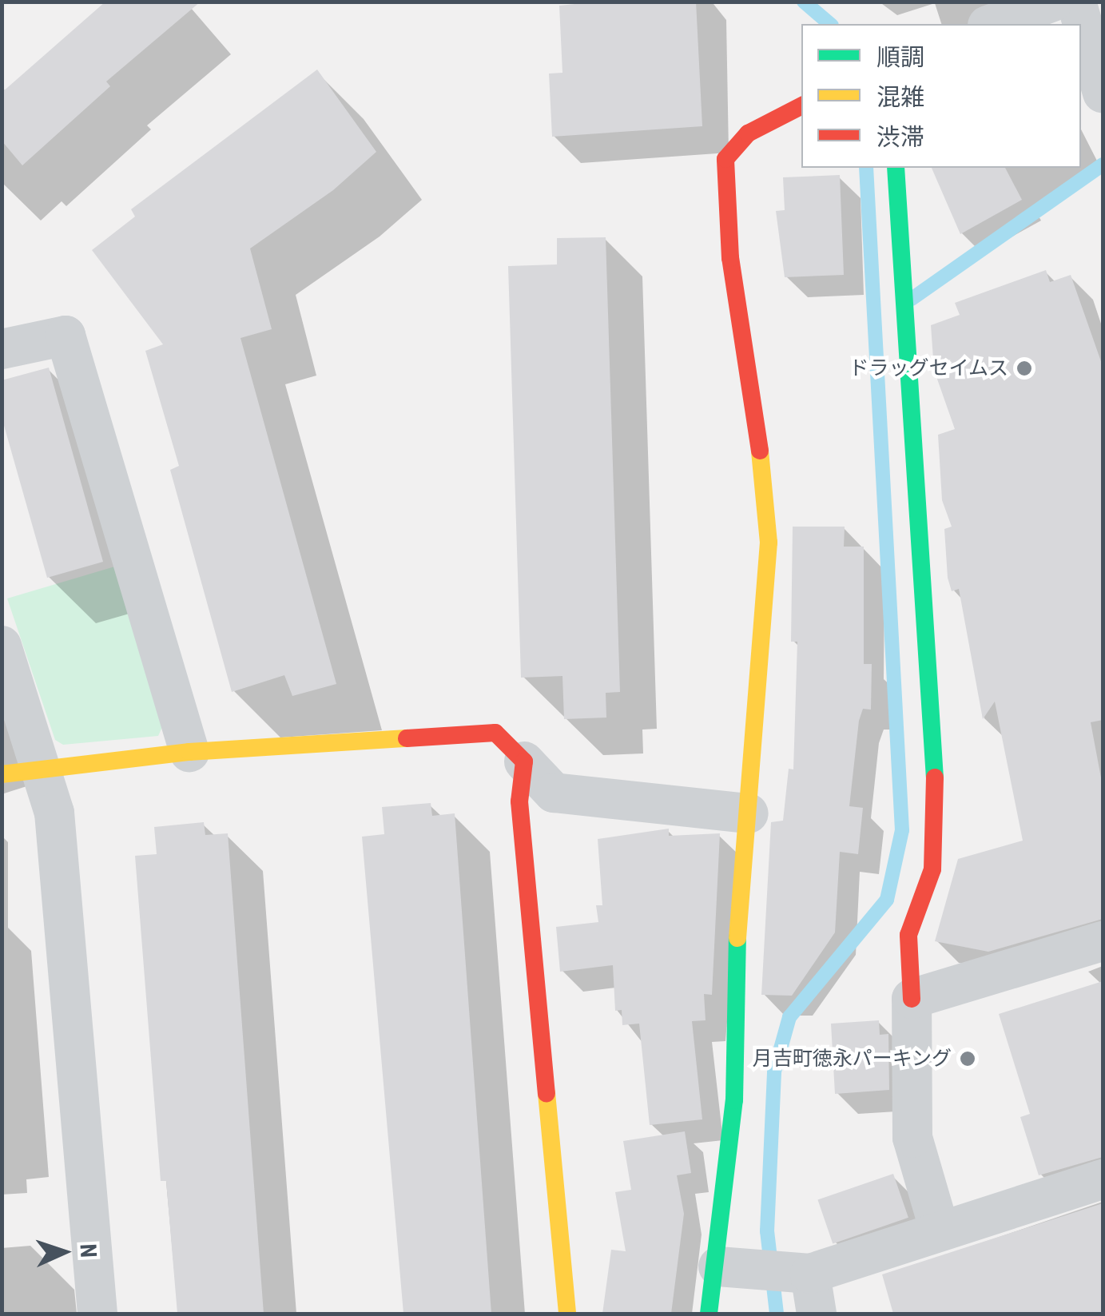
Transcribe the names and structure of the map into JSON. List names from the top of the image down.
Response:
{
  "places": ["ドラッグセイムス", "月吉町徳永パーキング"],
  "legend": ["順調", "混雑", "渋滞"],
  "north": "right"
}
